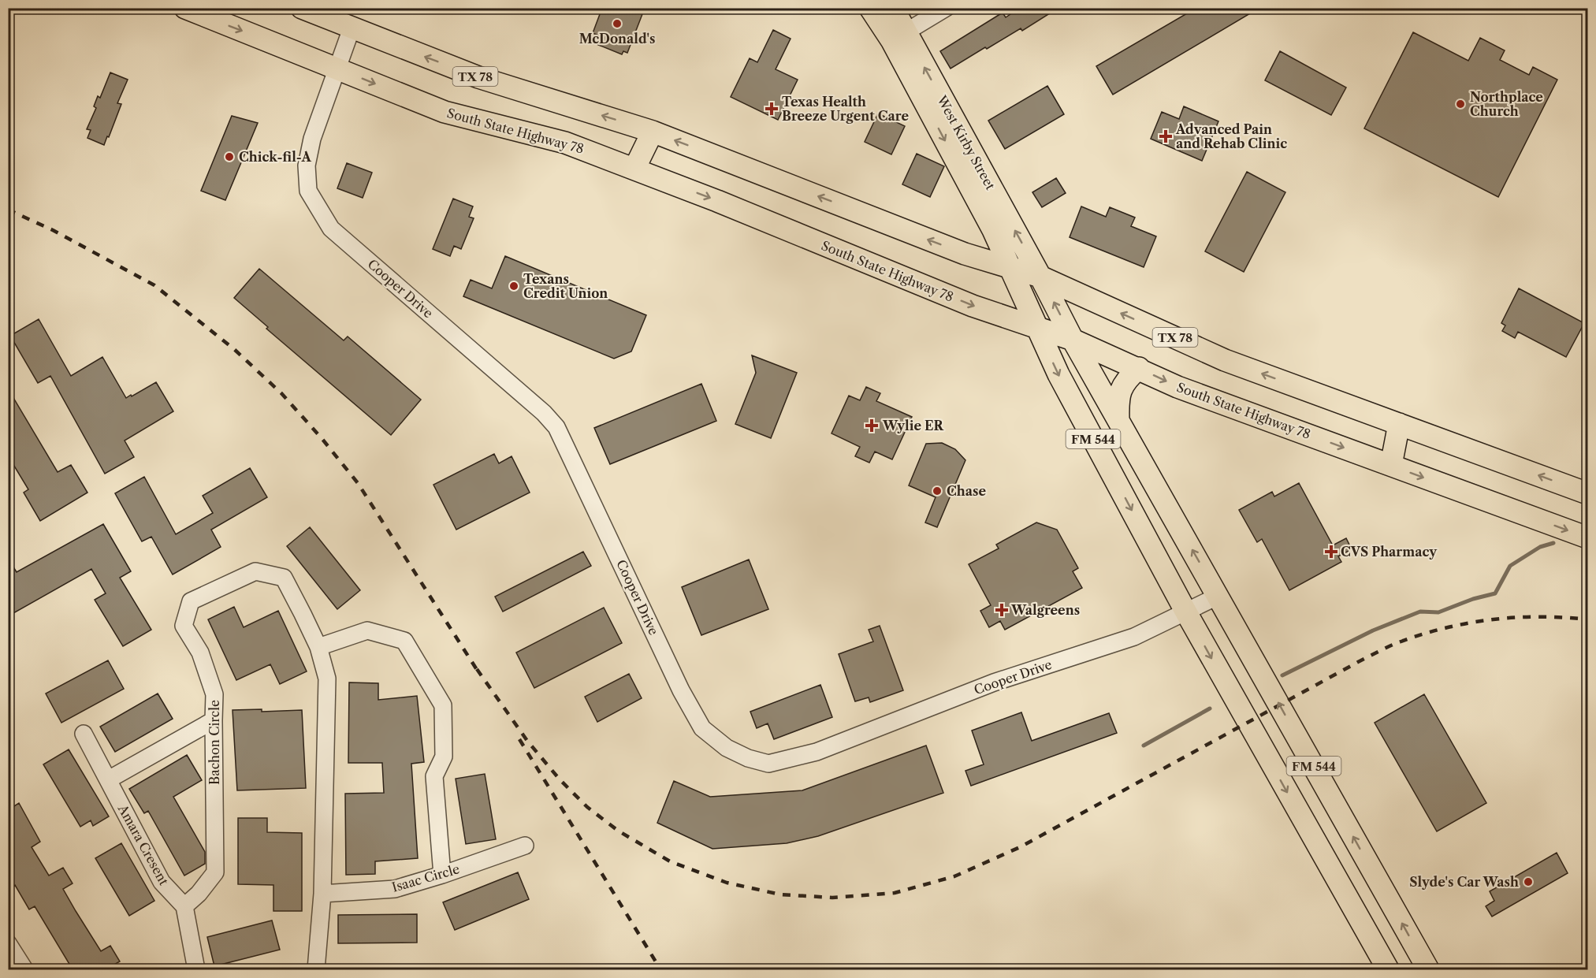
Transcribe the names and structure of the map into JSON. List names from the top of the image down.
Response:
{
  "streets": {
    "main road": [
      "TX 78",
      "South State Highway 78",
      "West Kirby Street",
      "FM 544"
    ],
    "street": [
      "Cooper Drive",
      "Bachon Circle",
      "Amara Cresent",
      "Isaac Circle"
    ]
  },
  "crossings": [
    ["TX 78", "West Kirby Street"],
    ["TX 78", "Cooper Drive"],
    ["TX 78", "FM 544"],
    ["South State Highway 78", "Cooper Drive"],
    ["South State Highway 78", "FM 544"],
    ["West Kirby Street", "FM 544"],
    ["Cooper Drive", "FM 544"],
    ["Bachon Circle", "Amara Cresent"],
    ["Bachon Circle", "Isaac Circle"]
  ],
  "places": {
    "other": [
      "McDonald's",
      "Northplace Church",
      "Chick-fil-A",
      "Texans Credit Union",
      "Chase",
      "Slyde's Car Wash"
    ],
    "health": [
      "Texas Health Breeze Urgent Care",
      "Advanced Pain and Rehab Clinic",
      "Wylie ER",
      "CVS Pharmacy",
      "Walgreens"
    ]
  }
}
